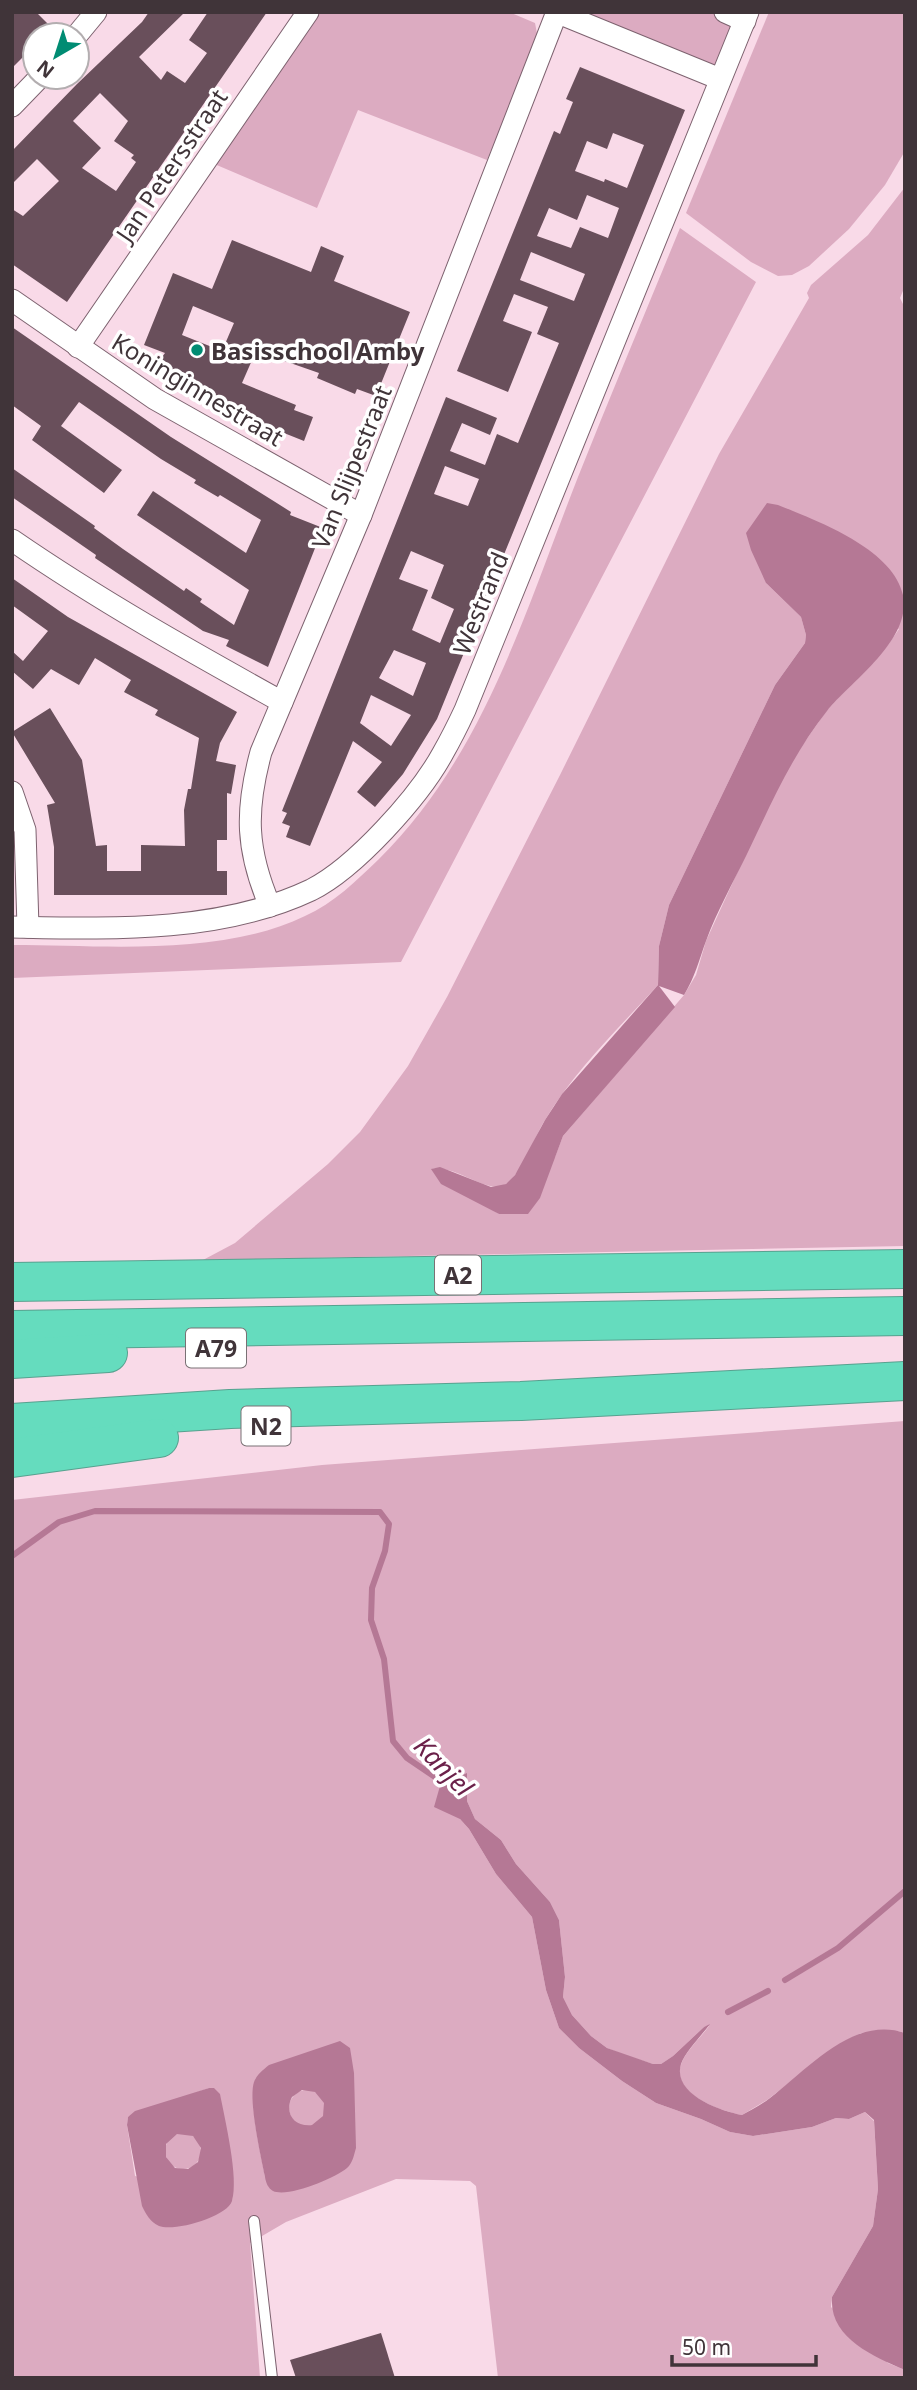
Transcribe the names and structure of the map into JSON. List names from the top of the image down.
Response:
{
  "streets": {
    "highway": ["A2", "A79", "N2"],
    "street": [
      "Jan Petersstraat",
      "Koninginnestraat",
      "Van Slijpestraat",
      "Westrand"
    ]
  },
  "crossings": [
    ["Jan Petersstraat", "Koninginnestraat"],
    ["Koninginnestraat", "Van Slijpestraat"],
    ["Van Slijpestraat", "Westrand"],
    ["A2", "A79"]
  ],
  "water": ["Kanjel"],
  "places": ["Basisschool Amby"],
  "scale_bar": "50 m",
  "north": "bottom left"
}
